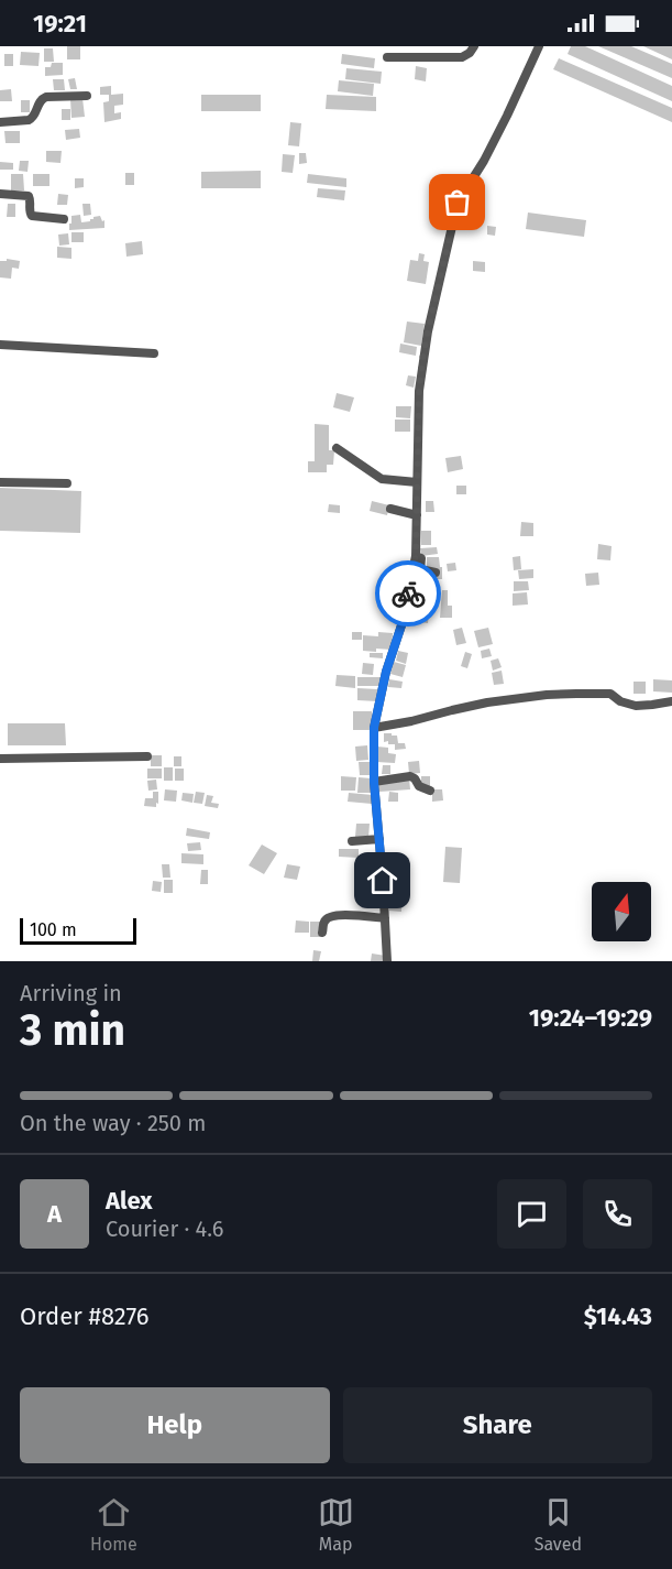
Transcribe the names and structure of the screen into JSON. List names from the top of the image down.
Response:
{
  "scale_bar": "100 m",
  "north": "top",
  "page": {
    "status": "19:21",
    "scale": "100 m",
    "heading": ["3 min", "Arriving in", "19:24–19:29"],
    "panel": [
      "Alex",
      "Courier · 4.6",
      "Order #8276",
      "$14.43"
    ],
    "bar": "On the way · 250 m",
    "round": "A",
    "buttons": ["Help", "Share"],
    "tabs": ["Home", "Map", "Saved"]
  }
}
